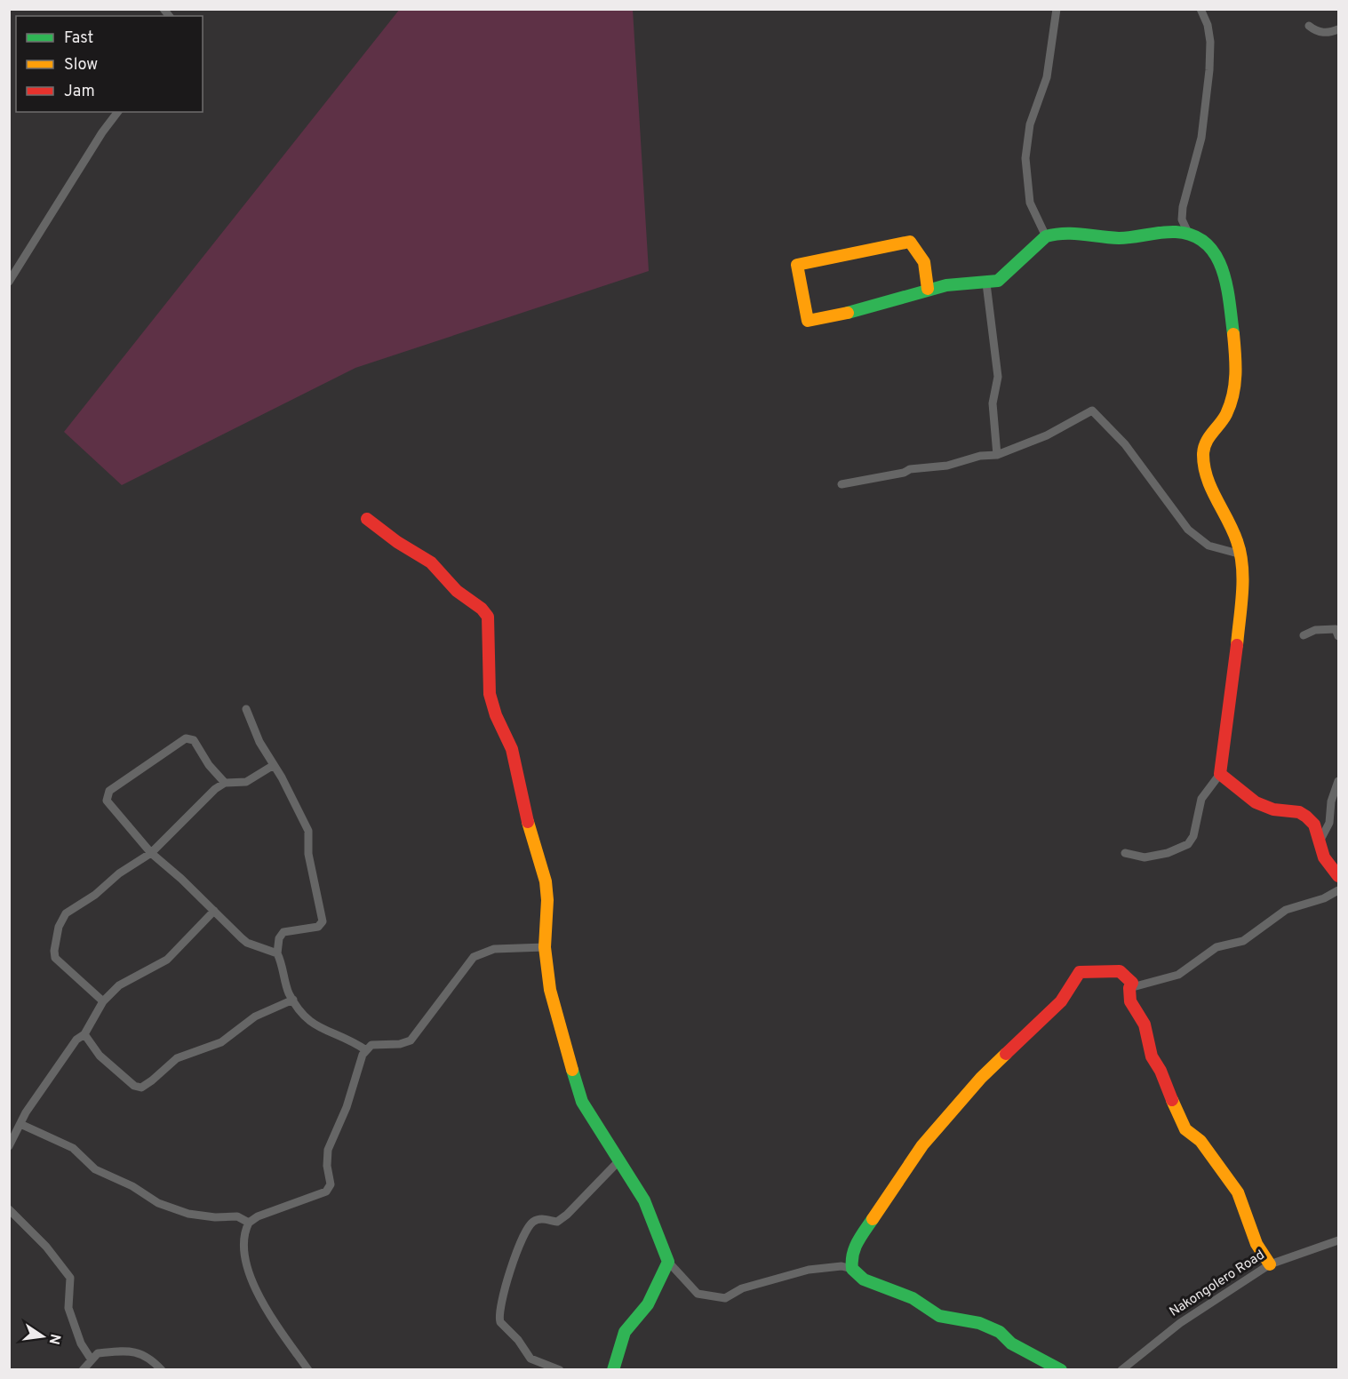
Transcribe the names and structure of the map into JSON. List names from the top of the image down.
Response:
{
  "streets": {
    "street": ["Nakongolero Road"]
  },
  "legend": ["Fast", "Slow", "Jam"],
  "north": "right"
}
